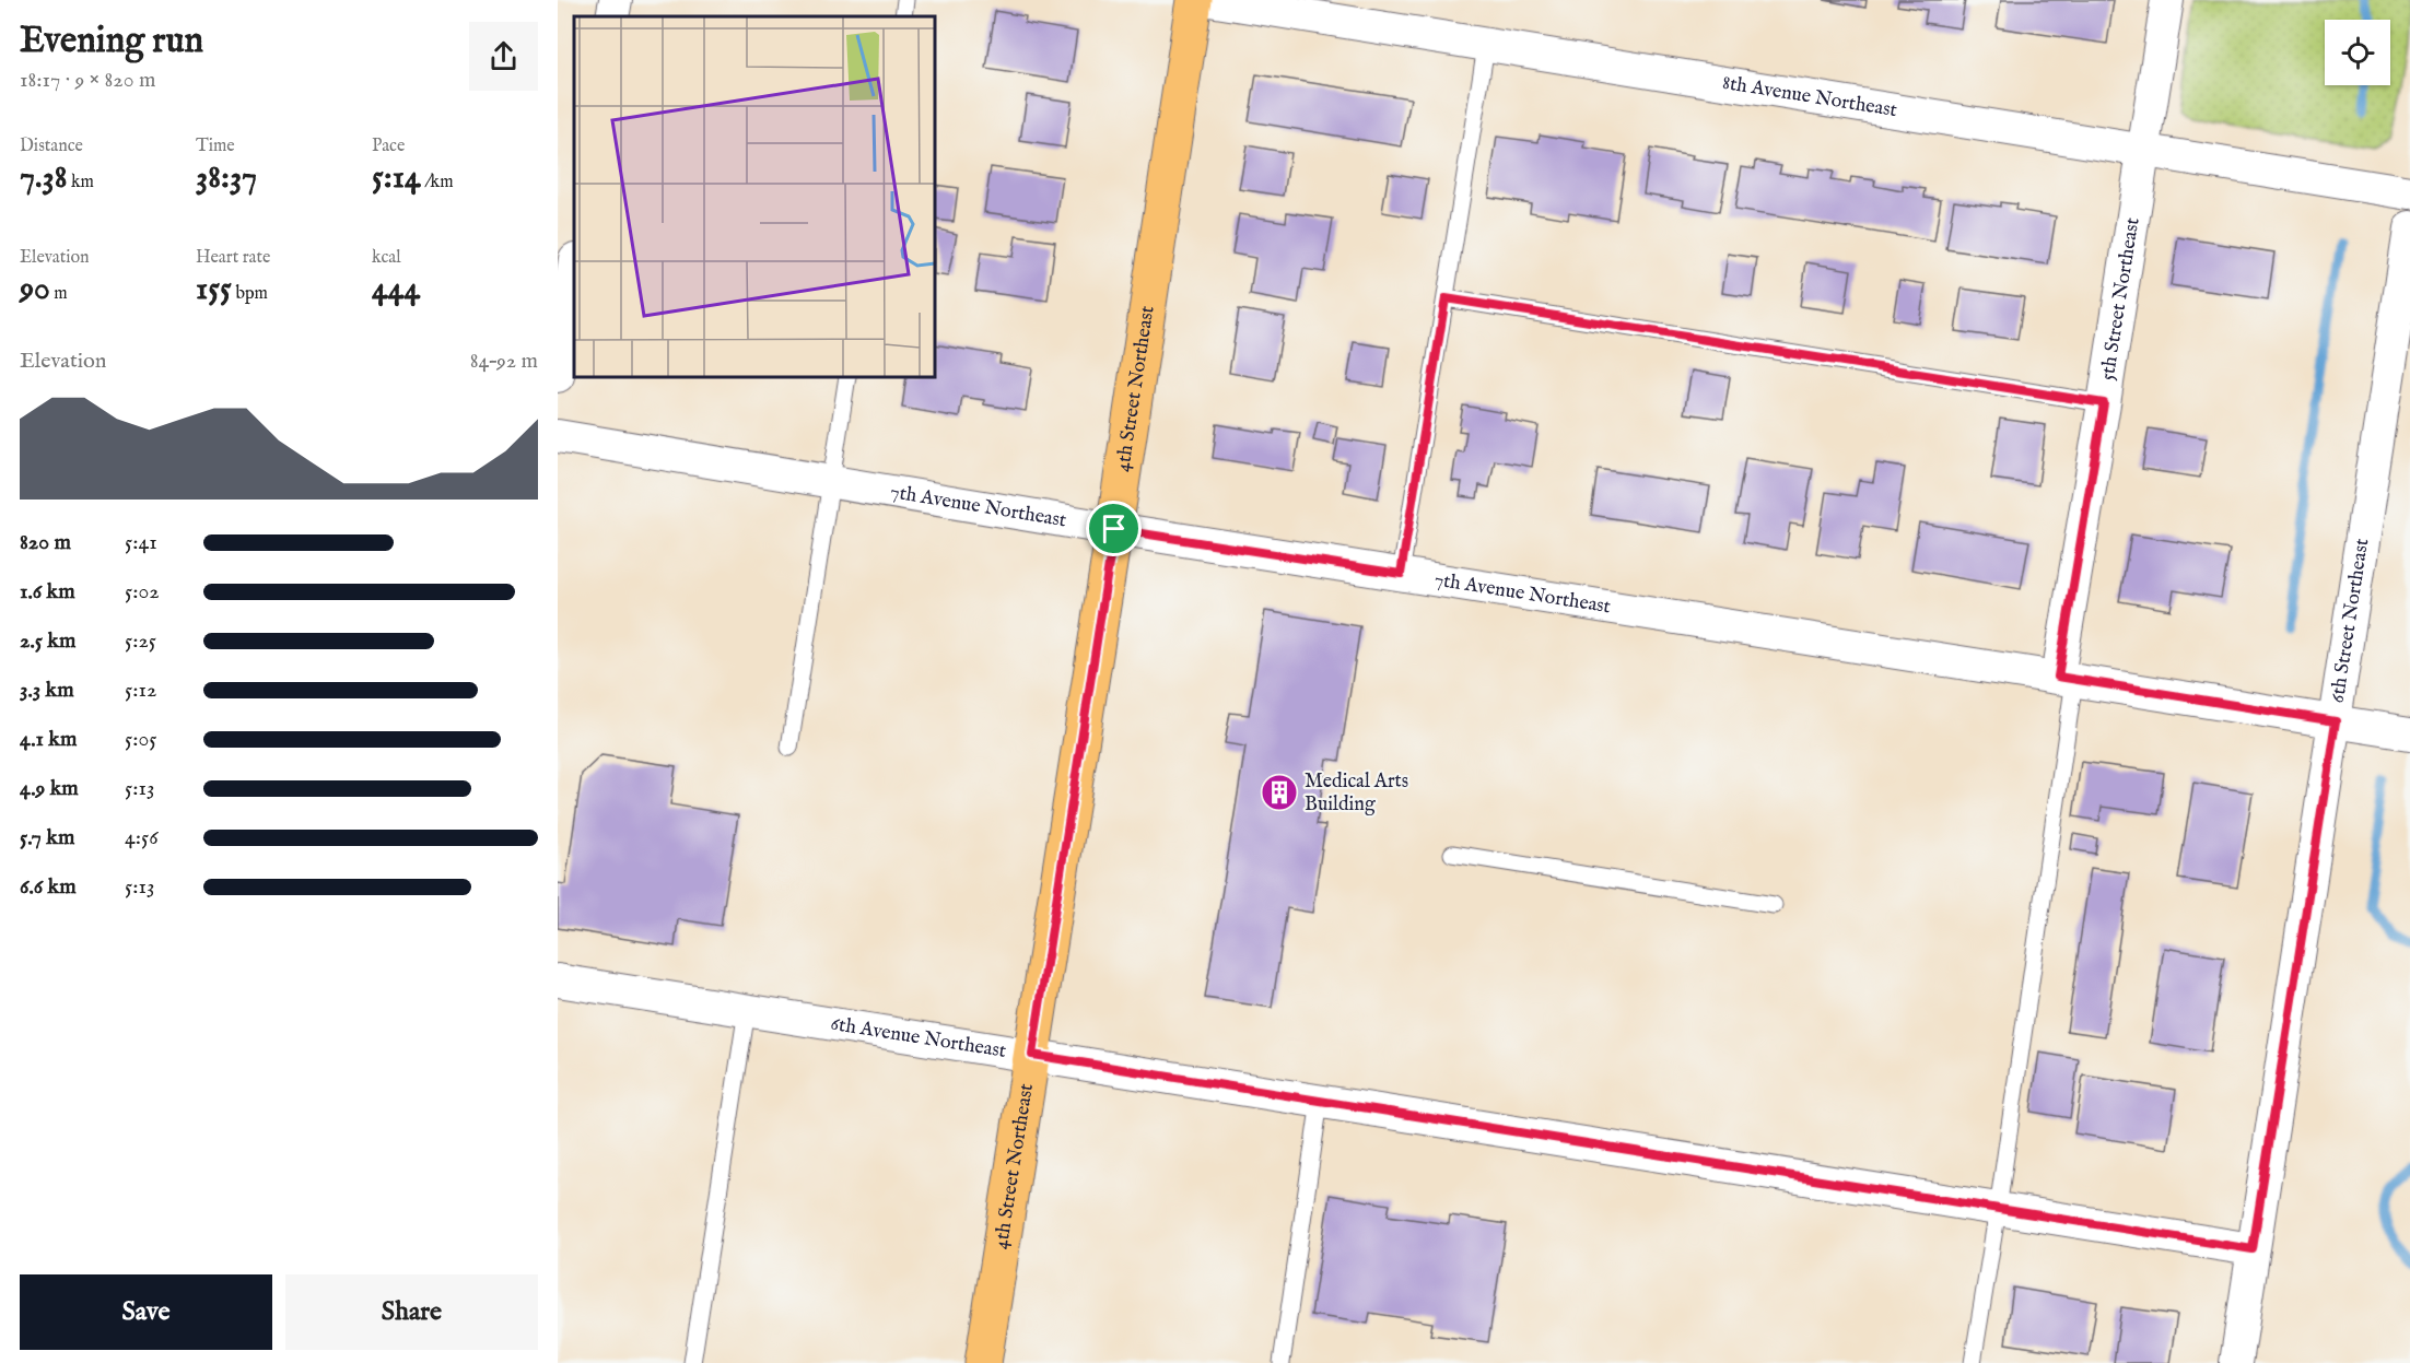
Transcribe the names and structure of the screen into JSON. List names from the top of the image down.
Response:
{
  "streets": {
    "main road": ["4th Street Northeast"],
    "street": [
      "8th Avenue Northeast",
      "5th Street Northeast",
      "7th Avenue Northeast",
      "6th Street Northeast",
      "6th Avenue Northeast"
    ]
  },
  "crossings": [
    ["8th Avenue Northeast", "5th Street Northeast"],
    ["5th Street Northeast", "7th Avenue Northeast"],
    ["4th Street Northeast", "7th Avenue Northeast"],
    ["4th Street Northeast", "6th Avenue Northeast"],
    ["7th Avenue Northeast", "6th Street Northeast"],
    ["6th Street Northeast", "6th Avenue Northeast"]
  ],
  "places": {
    "building": ["Medical Arts Building"]
  },
  "page": {
    "heading": ["Evening run", "18:17 · 9 × 820 m"],
    "stats": [
      ["Distance", "7.38 km"],
      ["Time", "38:37"],
      ["Pace", "5:14 /km"],
      ["Elevation", "90 m"],
      ["Heart rate", "155 bpm"],
      ["kcal", "444"]
    ],
    "chart": ["Elevation", "84–92 m"],
    "list": [
      {
        "name": "820 m",
        "note": "5:41"
      },
      {
        "name": "1.6 km",
        "note": "5:02"
      },
      {
        "name": "2.5 km",
        "note": "5:25"
      },
      {
        "name": "3.3 km",
        "note": "5:12"
      },
      {
        "name": "4.1 km",
        "note": "5:05"
      },
      {
        "name": "4.9 km",
        "note": "5:13"
      },
      {
        "name": "5.7 km",
        "note": "4:56"
      },
      {
        "name": "6.6 km",
        "note": "5:13"
      }
    ],
    "buttons": ["Save", "Share"]
  }
}
